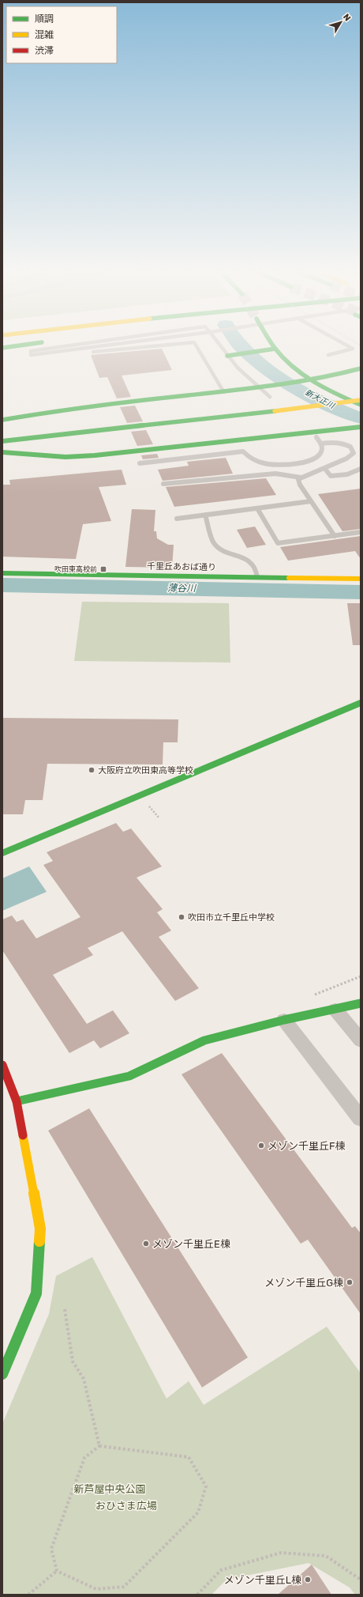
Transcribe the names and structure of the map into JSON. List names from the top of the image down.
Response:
{
  "streets": {
    "main road": ["千里丘あおば通り"]
  },
  "water": ["新大正川", "薄谷川"],
  "parks": ["新芦屋中央公園", "おひさま広場"],
  "places": {
    "transit": ["吹田東高校前"],
    "other": [
      "大阪府立吹田東高等学校",
      "吹田市立千里丘中学校",
      "メゾン千里丘F棟",
      "メゾン千里丘E棟",
      "メゾン千里丘G棟",
      "メゾン千里丘L棟"
    ]
  },
  "legend": ["順調", "混雑", "渋滞"],
  "north": "top right"
}
